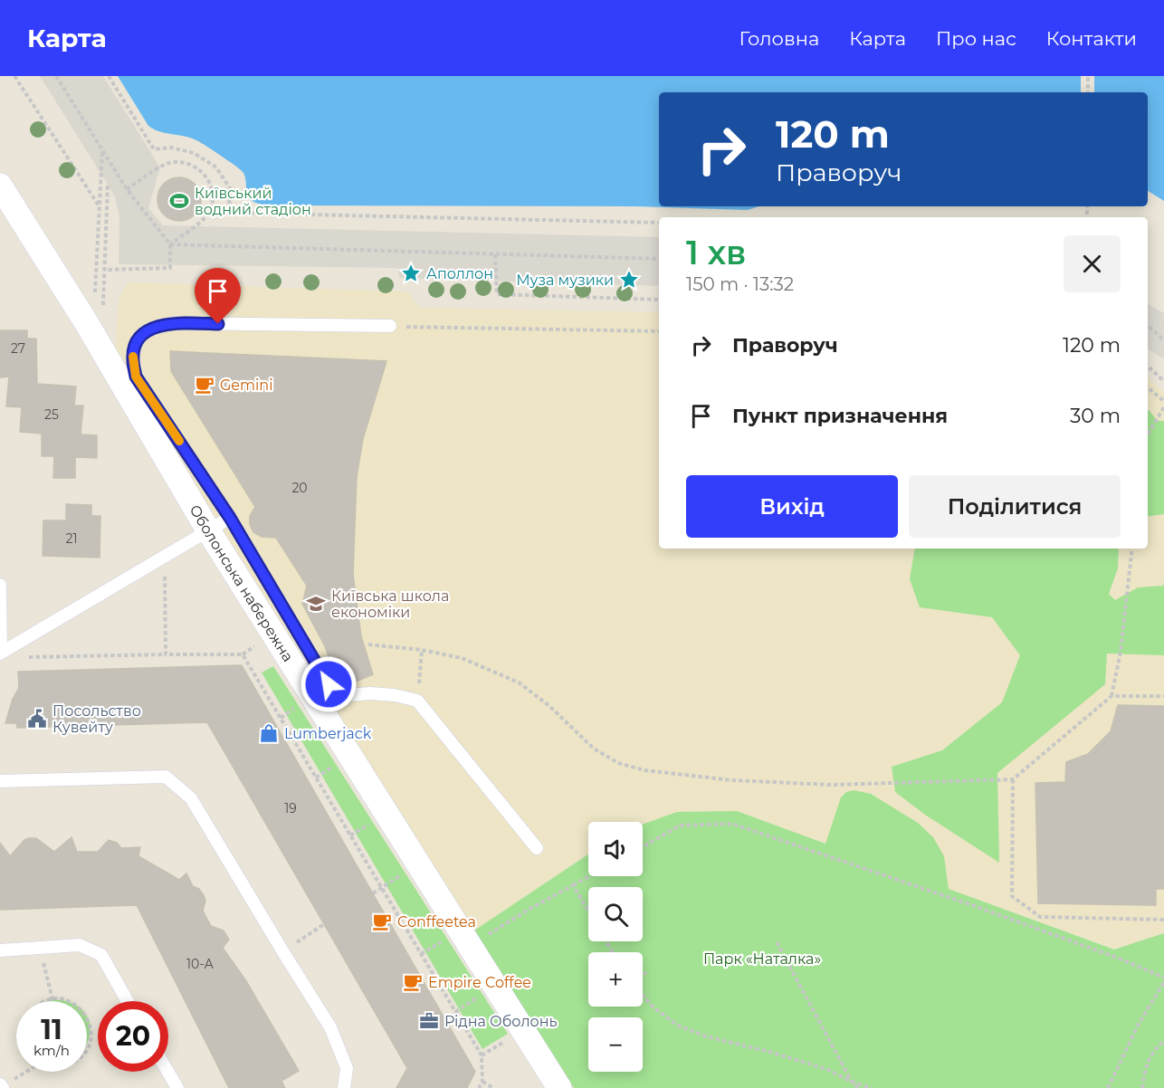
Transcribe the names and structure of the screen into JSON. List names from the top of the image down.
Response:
{
  "streets": {
    "street": ["Оболонська набережна"]
  },
  "parks": ["Парк «Наталка»"],
  "places": {
    "sports": ["Київський водний стадіон"],
    "place": ["Аполлон", "Муза музики"],
    "cafe": ["Gemini", "Conffeetea", "Empire Coffee"],
    "school or university": ["Київська школа економіки"],
    "public building": ["Посольство Кувейту"],
    "shop": ["Lumberjack"],
    "office": ["Рідна Оболонь"]
  },
  "house_numbers": [
    "27",
    "25",
    "20",
    "21",
    "19",
    "10-А"
  ],
  "page": {
    "header": "Карта",
    "nav": [
      "Головна",
      "Карта",
      "Про нас",
      "Контакти"
    ],
    "turn": ["120 m", "Праворуч"],
    "heading": ["1 хв", "150 m · 13:32"],
    "list": [
      {
        "name": "Праворуч",
        "value": "120 m"
      },
      {
        "name": "Пункт призначення",
        "value": "30 m"
      }
    ],
    "buttons": ["Вихід", "Поділитися"],
    "map_buttons": ["+", "−"],
    "speed": "11 km/h",
    "limit": "20"
  }
}
